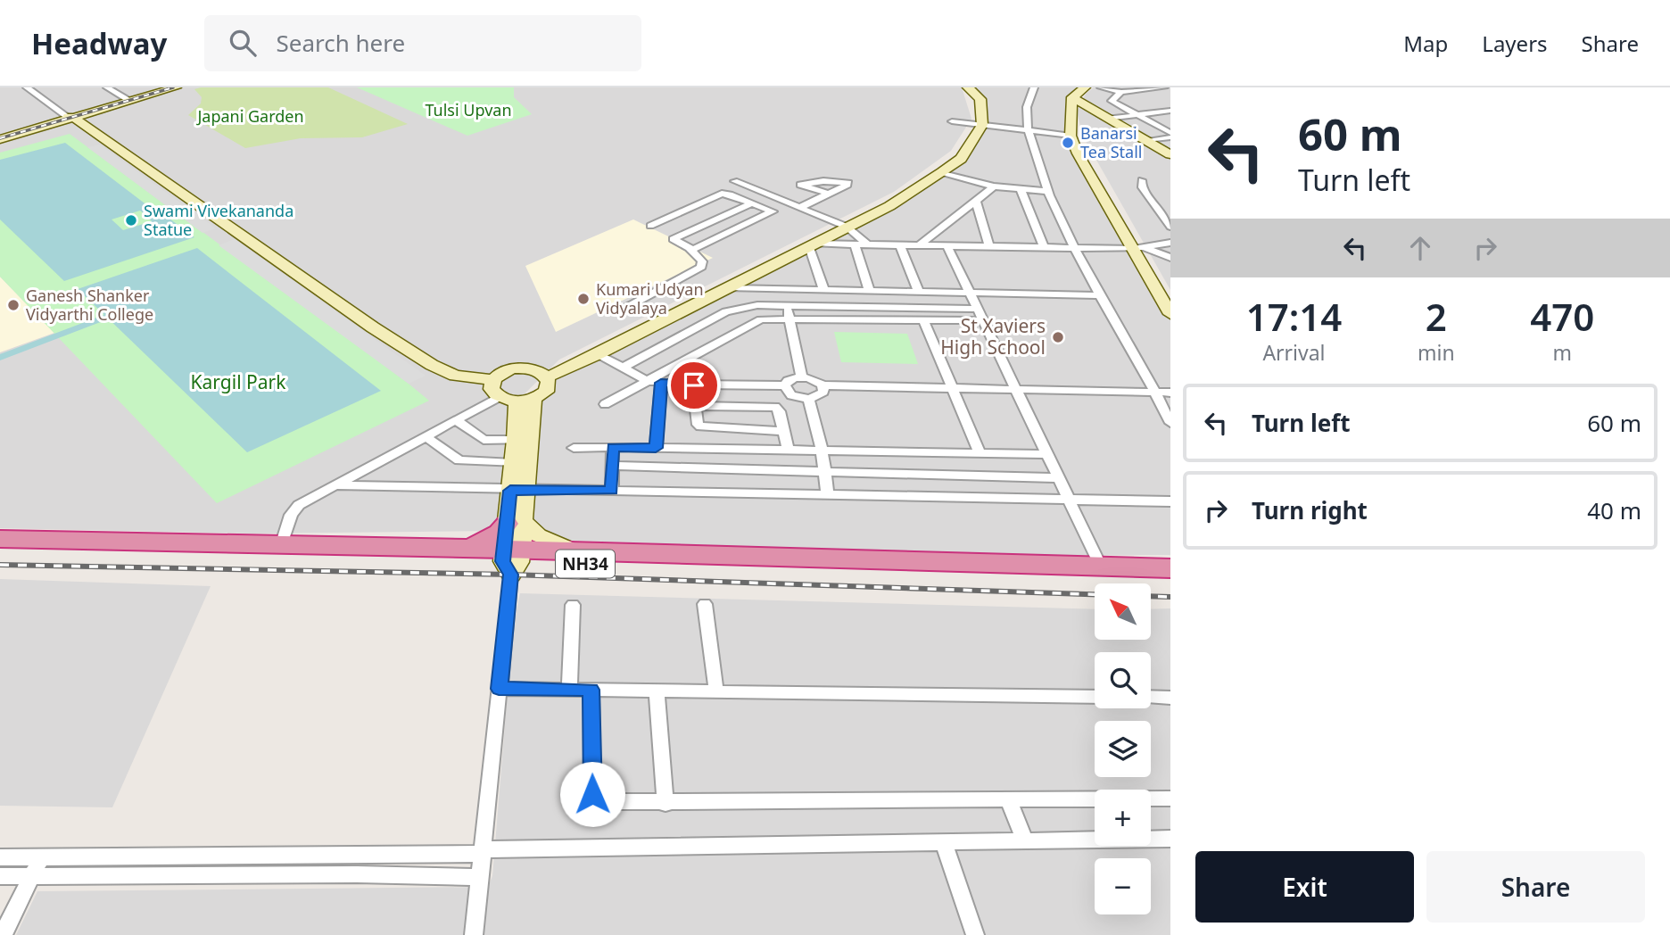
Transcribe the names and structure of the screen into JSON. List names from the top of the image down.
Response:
{
  "streets": {
    "highway": ["NH34"]
  },
  "parks": ["Tulsi Upvan", "Japani Garden", "Kargil Park"],
  "places": [
    "Banarsi Tea Stall",
    "Swami Vivekananda Statue",
    "Kumari Udyan Vidyalaya",
    "Ganesh Shanker Vidyarthi College",
    "St Xaviers High School"
  ],
  "north": "top left",
  "page": {
    "header": "Headway",
    "search": "Search here",
    "nav": ["Map", "Layers", "Share"],
    "turn": ["60 m", "Turn left"],
    "eta": [
      "17:14",
      "Arrival",
      "2",
      "min",
      "470",
      "m"
    ],
    "list": [
      {
        "name": "Turn left",
        "value": "60 m"
      },
      {
        "name": "Turn right",
        "value": "40 m"
      }
    ],
    "map_buttons": ["+", "−"],
    "buttons": ["Exit", "Share"]
  }
}
